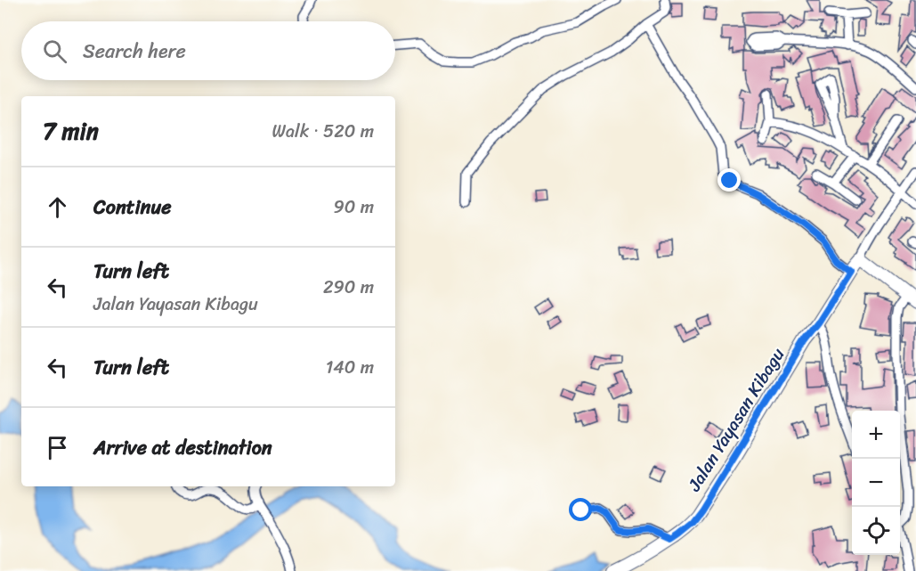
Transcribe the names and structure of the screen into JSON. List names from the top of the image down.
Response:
{
  "streets": {
    "street": ["Jalan Yayasan Kibagu"]
  },
  "page": {
    "search": "Search here",
    "heading": ["7 min", "Walk · 520 m"],
    "list": [
      ["Continue", "90 m"],
      ["Turn left", "Jalan Yayasan Kibagu", "290 m"],
      ["Turn left", "140 m"],
      "Arrive at destination"
    ],
    "map_buttons": ["+", "−"]
  }
}
